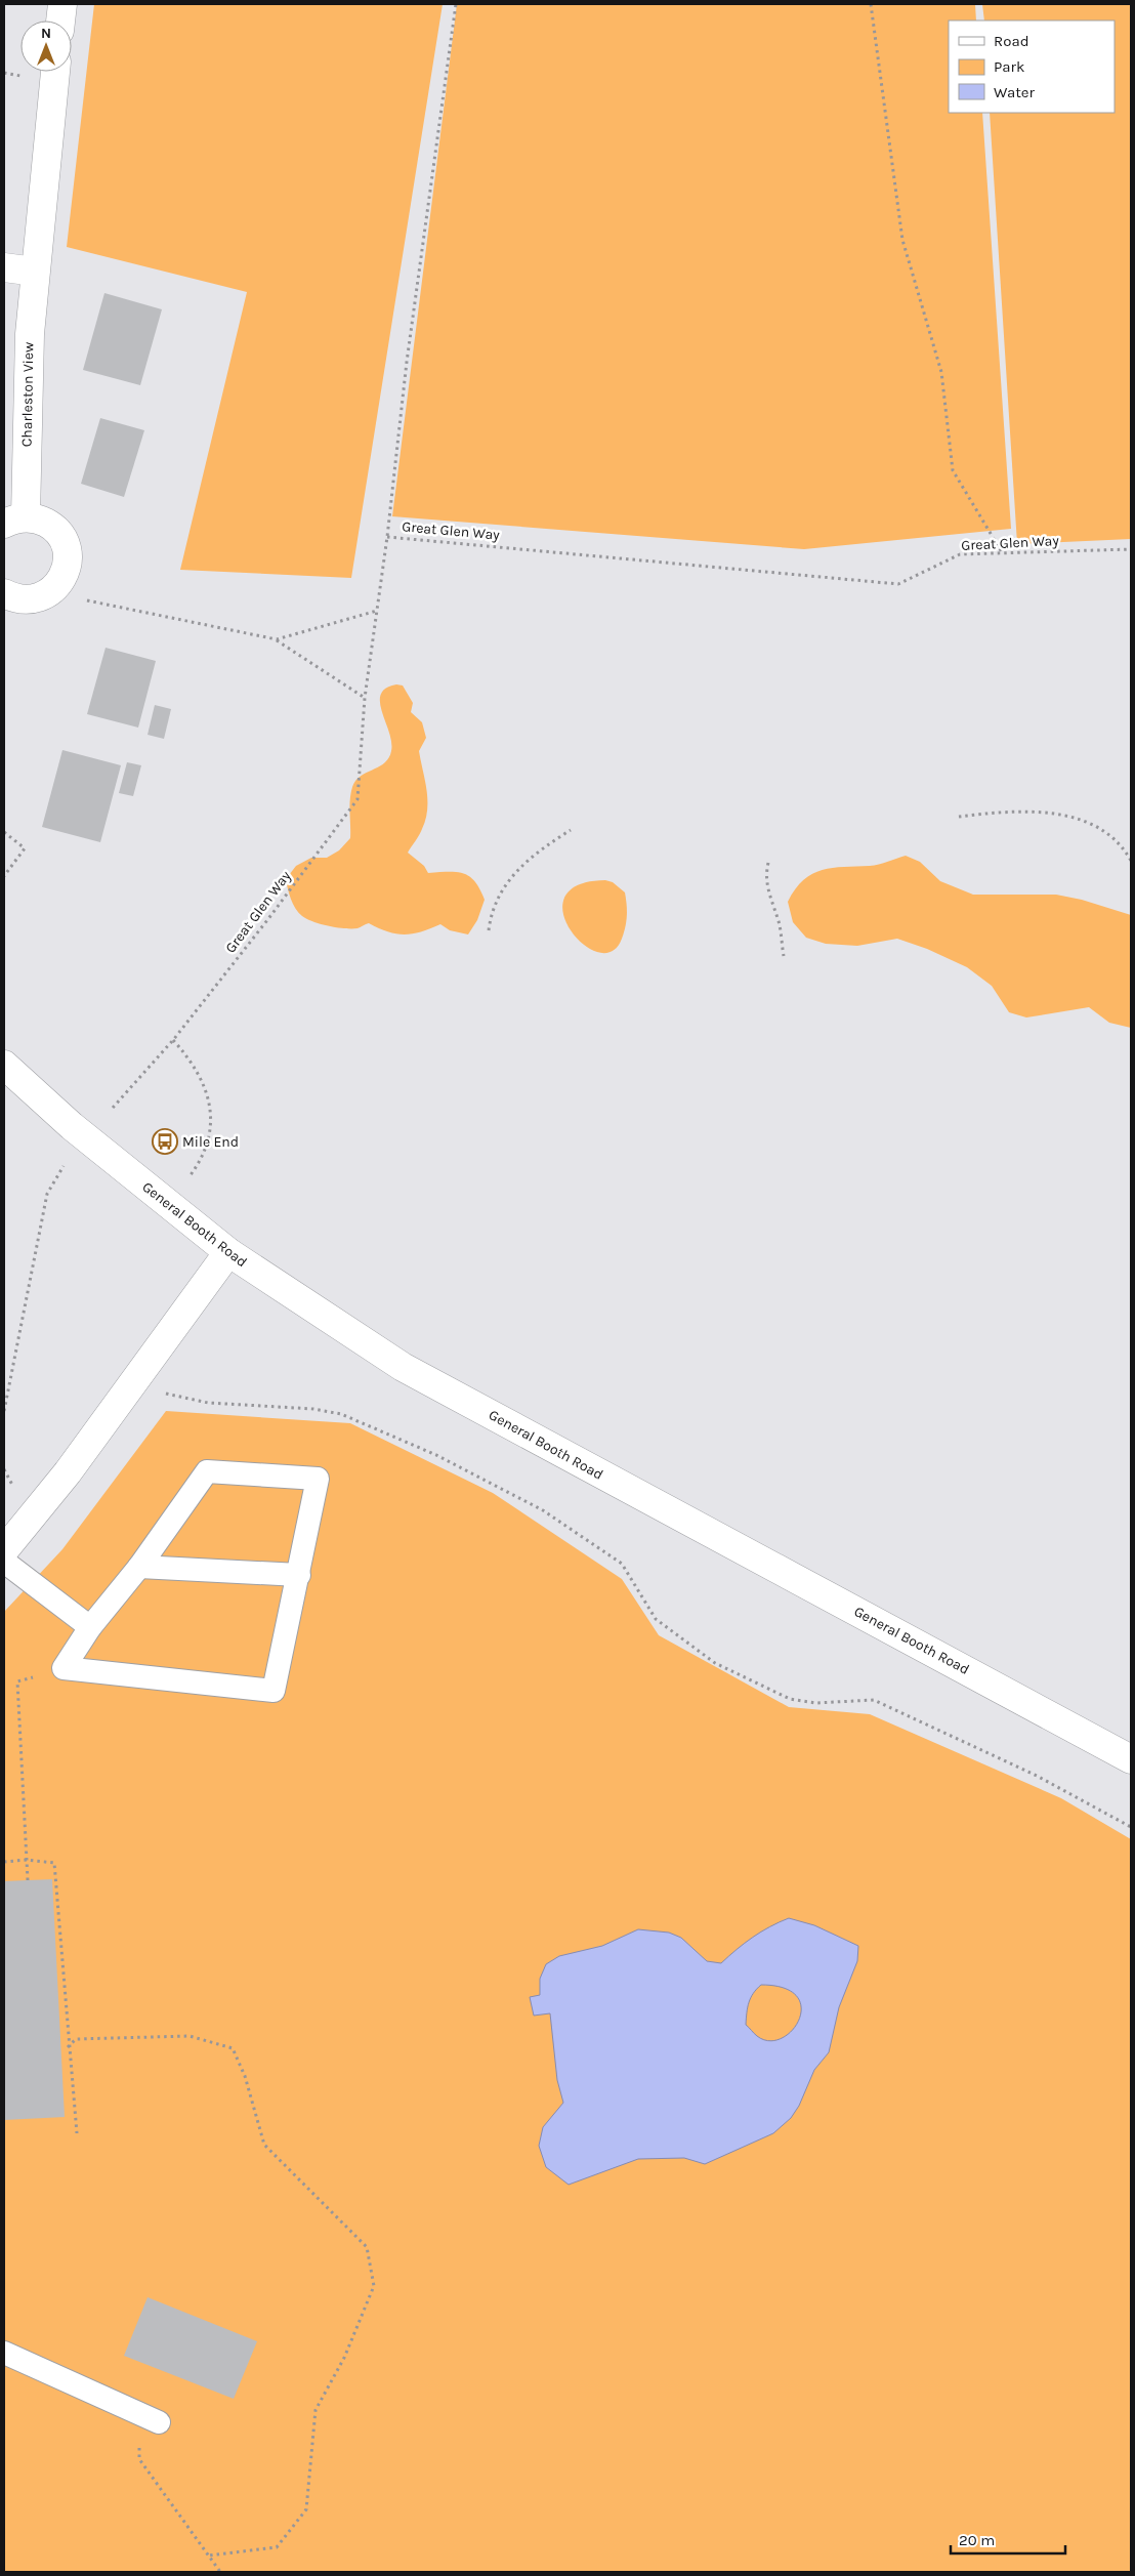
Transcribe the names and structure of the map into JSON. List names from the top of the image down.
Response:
{
  "streets": {
    "street": ["Charleston View", "General Booth Road"],
    "path": ["Great Glen Way"]
  },
  "places": {
    "bus stop": ["Mile End"]
  },
  "legend": ["Road", "Park", "Water"],
  "scale_bar": "20 m",
  "north": "top"
}
